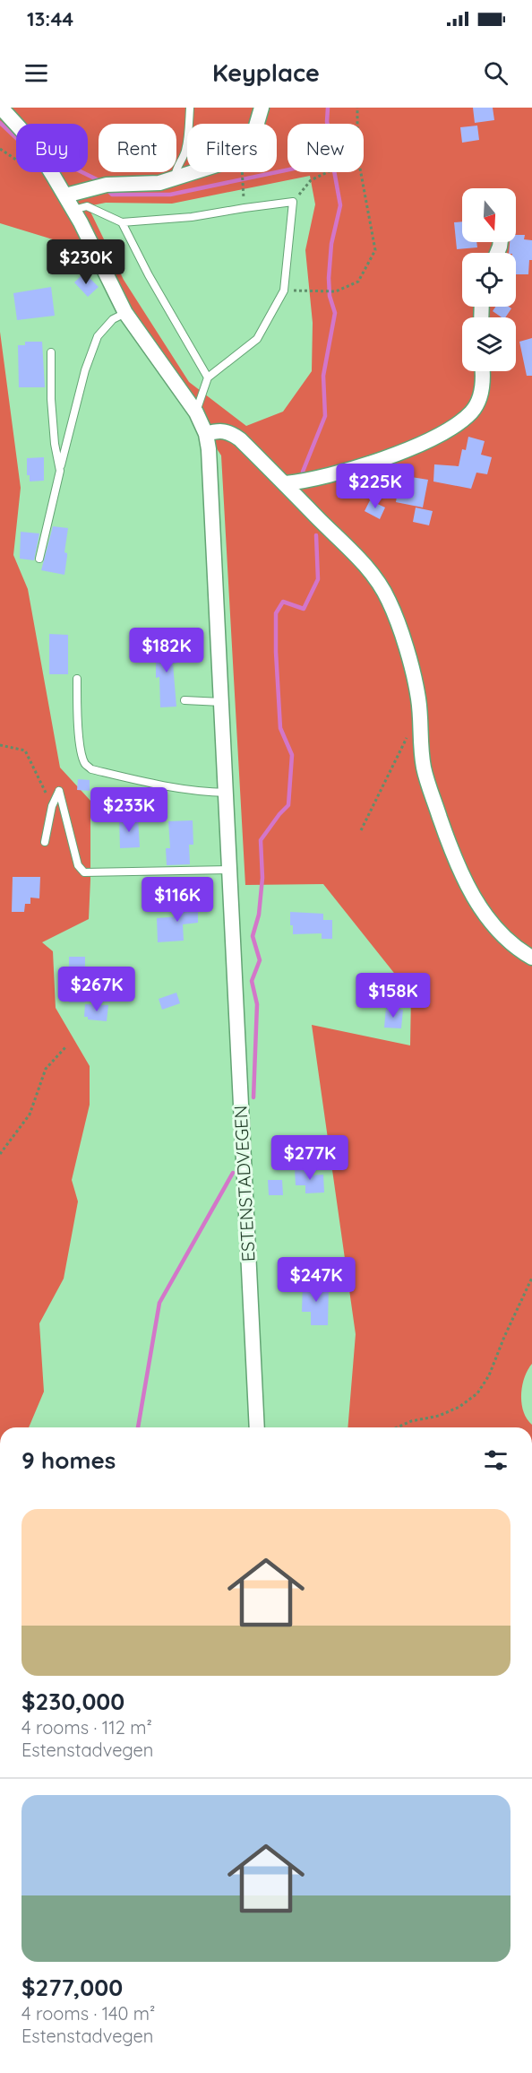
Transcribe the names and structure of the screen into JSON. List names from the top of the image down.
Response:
{
  "streets": {
    "street": ["ESTENSTADVEGEN"]
  },
  "north": "bottom",
  "page": {
    "status": "13:44",
    "header": "Keyplace",
    "chip": [
      "Buy",
      "Rent",
      "Filters",
      "New"
    ],
    "price": [
      "$230K",
      "$225K",
      "$182K",
      "$233K",
      "$116K",
      "$267K",
      "$158K",
      "$277K",
      "$247K"
    ],
    "heading": "9 homes",
    "list": [
      {
        "name": "$230,000",
        "note": "4 rooms · 112 m² · Estenstadvegen"
      },
      {
        "name": "$277,000",
        "note": "4 rooms · 140 m² · Estenstadvegen"
      }
    ]
  }
}
